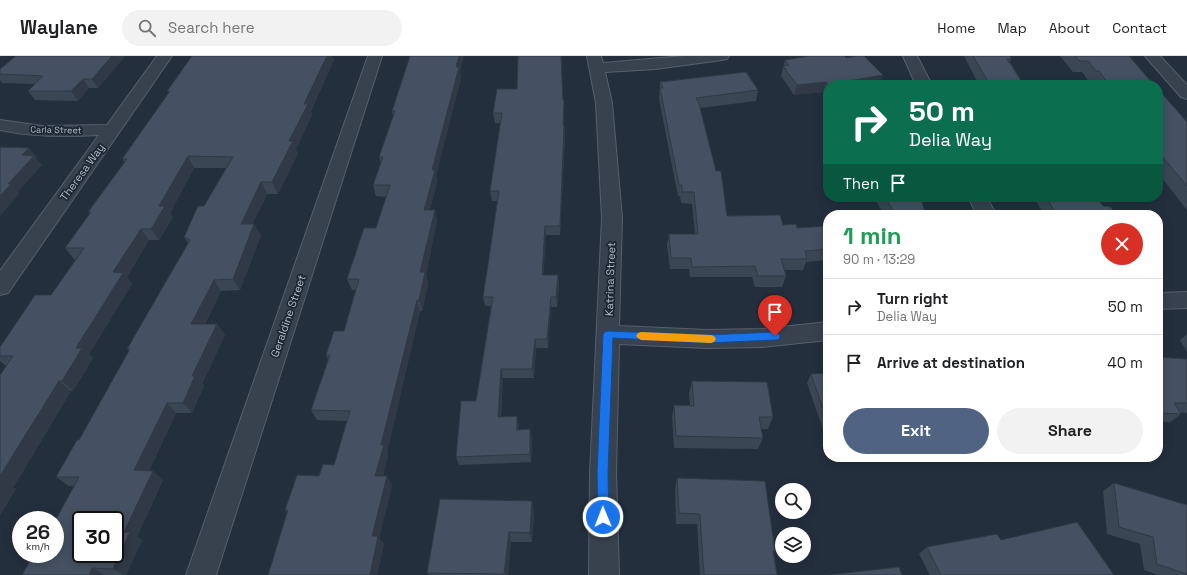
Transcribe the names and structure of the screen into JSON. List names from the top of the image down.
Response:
{
  "streets": {
    "street": [
      "Carla Street",
      "Theresa Way",
      "Katrina Street",
      "Geraldine Street"
    ]
  },
  "crossings": [
    ["Carla Street", "Theresa Way"]
  ],
  "page": {
    "header": "Waylane",
    "search": "Search here",
    "nav": [
      "Home",
      "Map",
      "About",
      "Contact"
    ],
    "turn": ["50 m", "Delia Way"],
    "then": "Then",
    "heading": ["1 min", "90 m · 13:29"],
    "list": [
      {
        "name": "Turn right",
        "note": "Delia Way",
        "value": "50 m"
      },
      {
        "name": "Arrive at destination",
        "value": "40 m"
      }
    ],
    "buttons": ["Exit", "Share"],
    "speed": "26 km/h",
    "limit": "30"
  }
}
